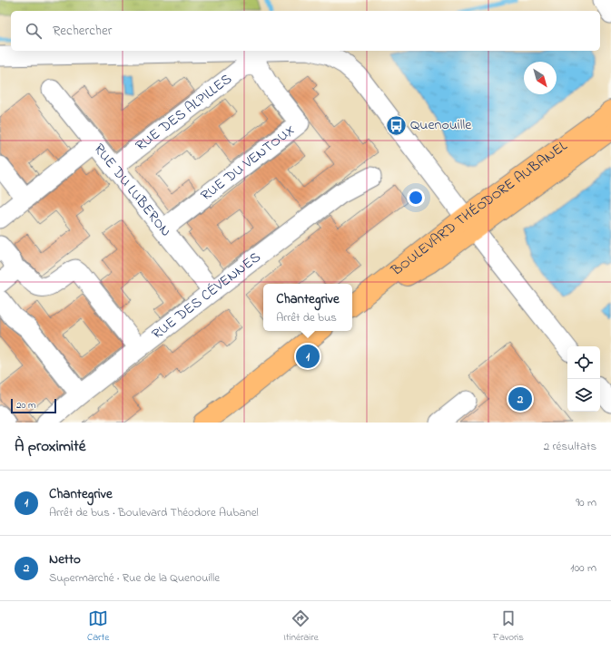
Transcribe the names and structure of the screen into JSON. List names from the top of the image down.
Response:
{
  "streets": {
    "main road": ["BOULEVARD THÉODORE AUBANEL"],
    "street": [
      "RUE DES ALPILLES",
      "RUE DU VENTOUX",
      "RUE DU LUBERON",
      "RUE DES CÉVENNES"
    ]
  },
  "crossings": [
    ["RUE DES ALPILLES", "RUE DU VENTOUX"],
    ["RUE DES ALPILLES", "RUE DU LUBERON"],
    ["RUE DU VENTOUX", "RUE DU LUBERON"],
    ["RUE DU LUBERON", "RUE DES CÉVENNES"]
  ],
  "places": {
    "bus stop": ["Quenouille"]
  },
  "scale_bar": "20 m",
  "north": "bottom right",
  "page": {
    "search": "Rechercher",
    "popup": ["Chantegrive", "Arrêt de bus"],
    "pins": ["1", "2"],
    "scale": "20 m",
    "heading": ["À proximité", "2 résultats"],
    "list": [
      {
        "mark": "1",
        "name": "Chantegrive",
        "note": "Arrêt de bus · Boulevard Théodore Aubanel",
        "value": "90 m"
      },
      {
        "mark": "2",
        "name": "Netto",
        "note": "Supermarché · Rue de la Quenouille",
        "value": "100 m"
      }
    ],
    "nav": ["Carte", "Itinéraire", "Favoris"]
  }
}
